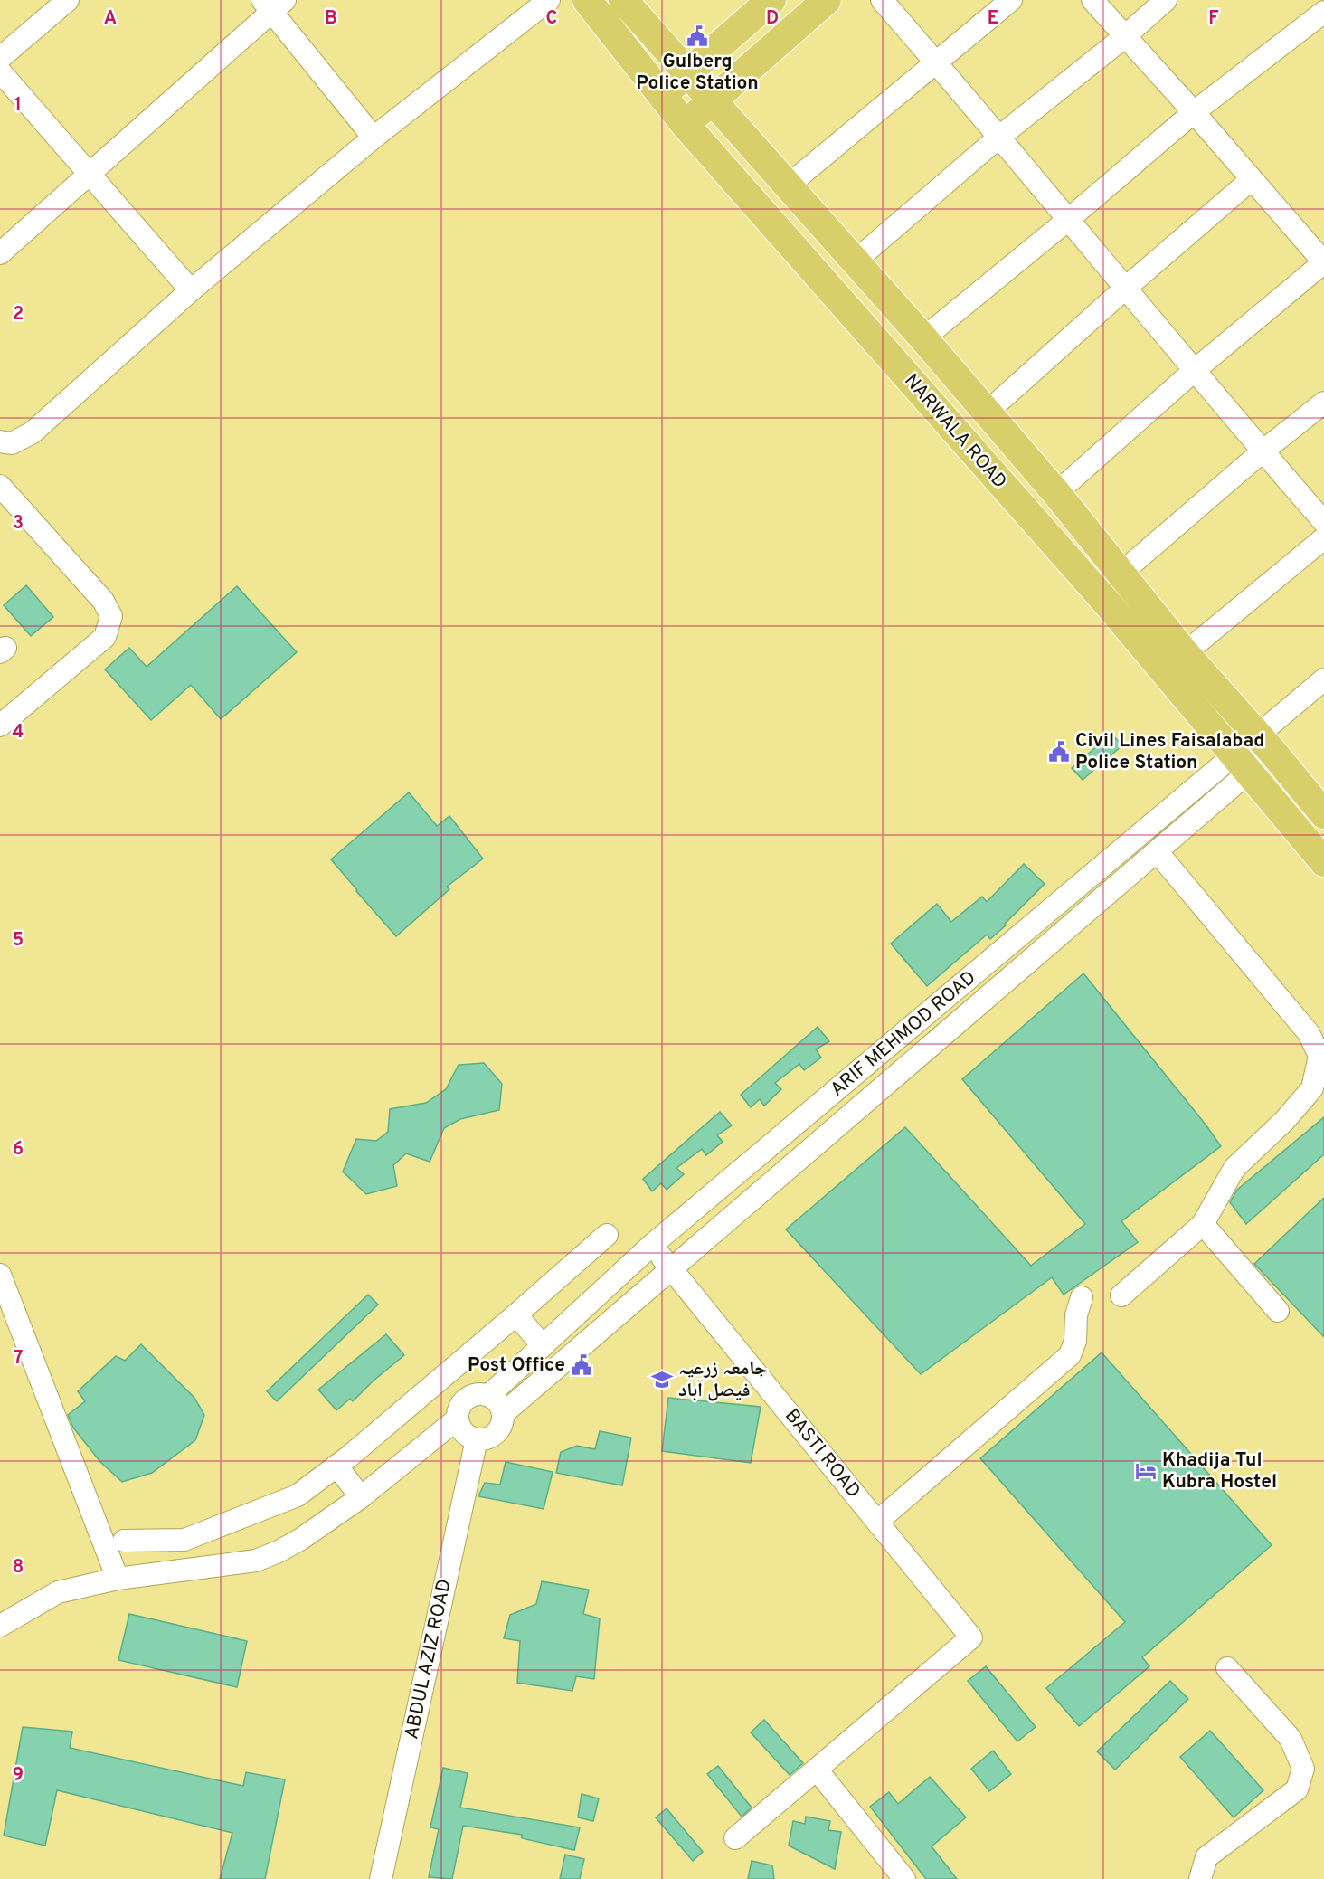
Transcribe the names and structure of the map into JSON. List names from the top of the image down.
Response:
{
  "streets": {
    "main road": ["NARWALA ROAD"],
    "street": ["ARIF MEHMOD ROAD", "BASTI ROAD", "ABDUL AZIZ ROAD"]
  },
  "crossings": [
    ["NARWALA ROAD", "ARIF MEHMOD ROAD"],
    ["ARIF MEHMOD ROAD", "BASTI ROAD"],
    ["ARIF MEHMOD ROAD", "ABDUL AZIZ ROAD"]
  ],
  "places": {
    "public building": ["Gulberg Police Station", "Civil Lines Faisalabad Police Station", "Post Office"],
    "school or university": ["جامعہ زرعیہ فیصل آباد"],
    "hotel": ["Khadija Tul Kubra Hostel"]
  },
  "grid": {
    "columns": [
      "A",
      "B",
      "C",
      "D",
      "E",
      "F"
    ],
    "rows": [
      "1",
      "2",
      "3",
      "4",
      "5",
      "6",
      "7",
      "8",
      "9"
    ]
  }
}
